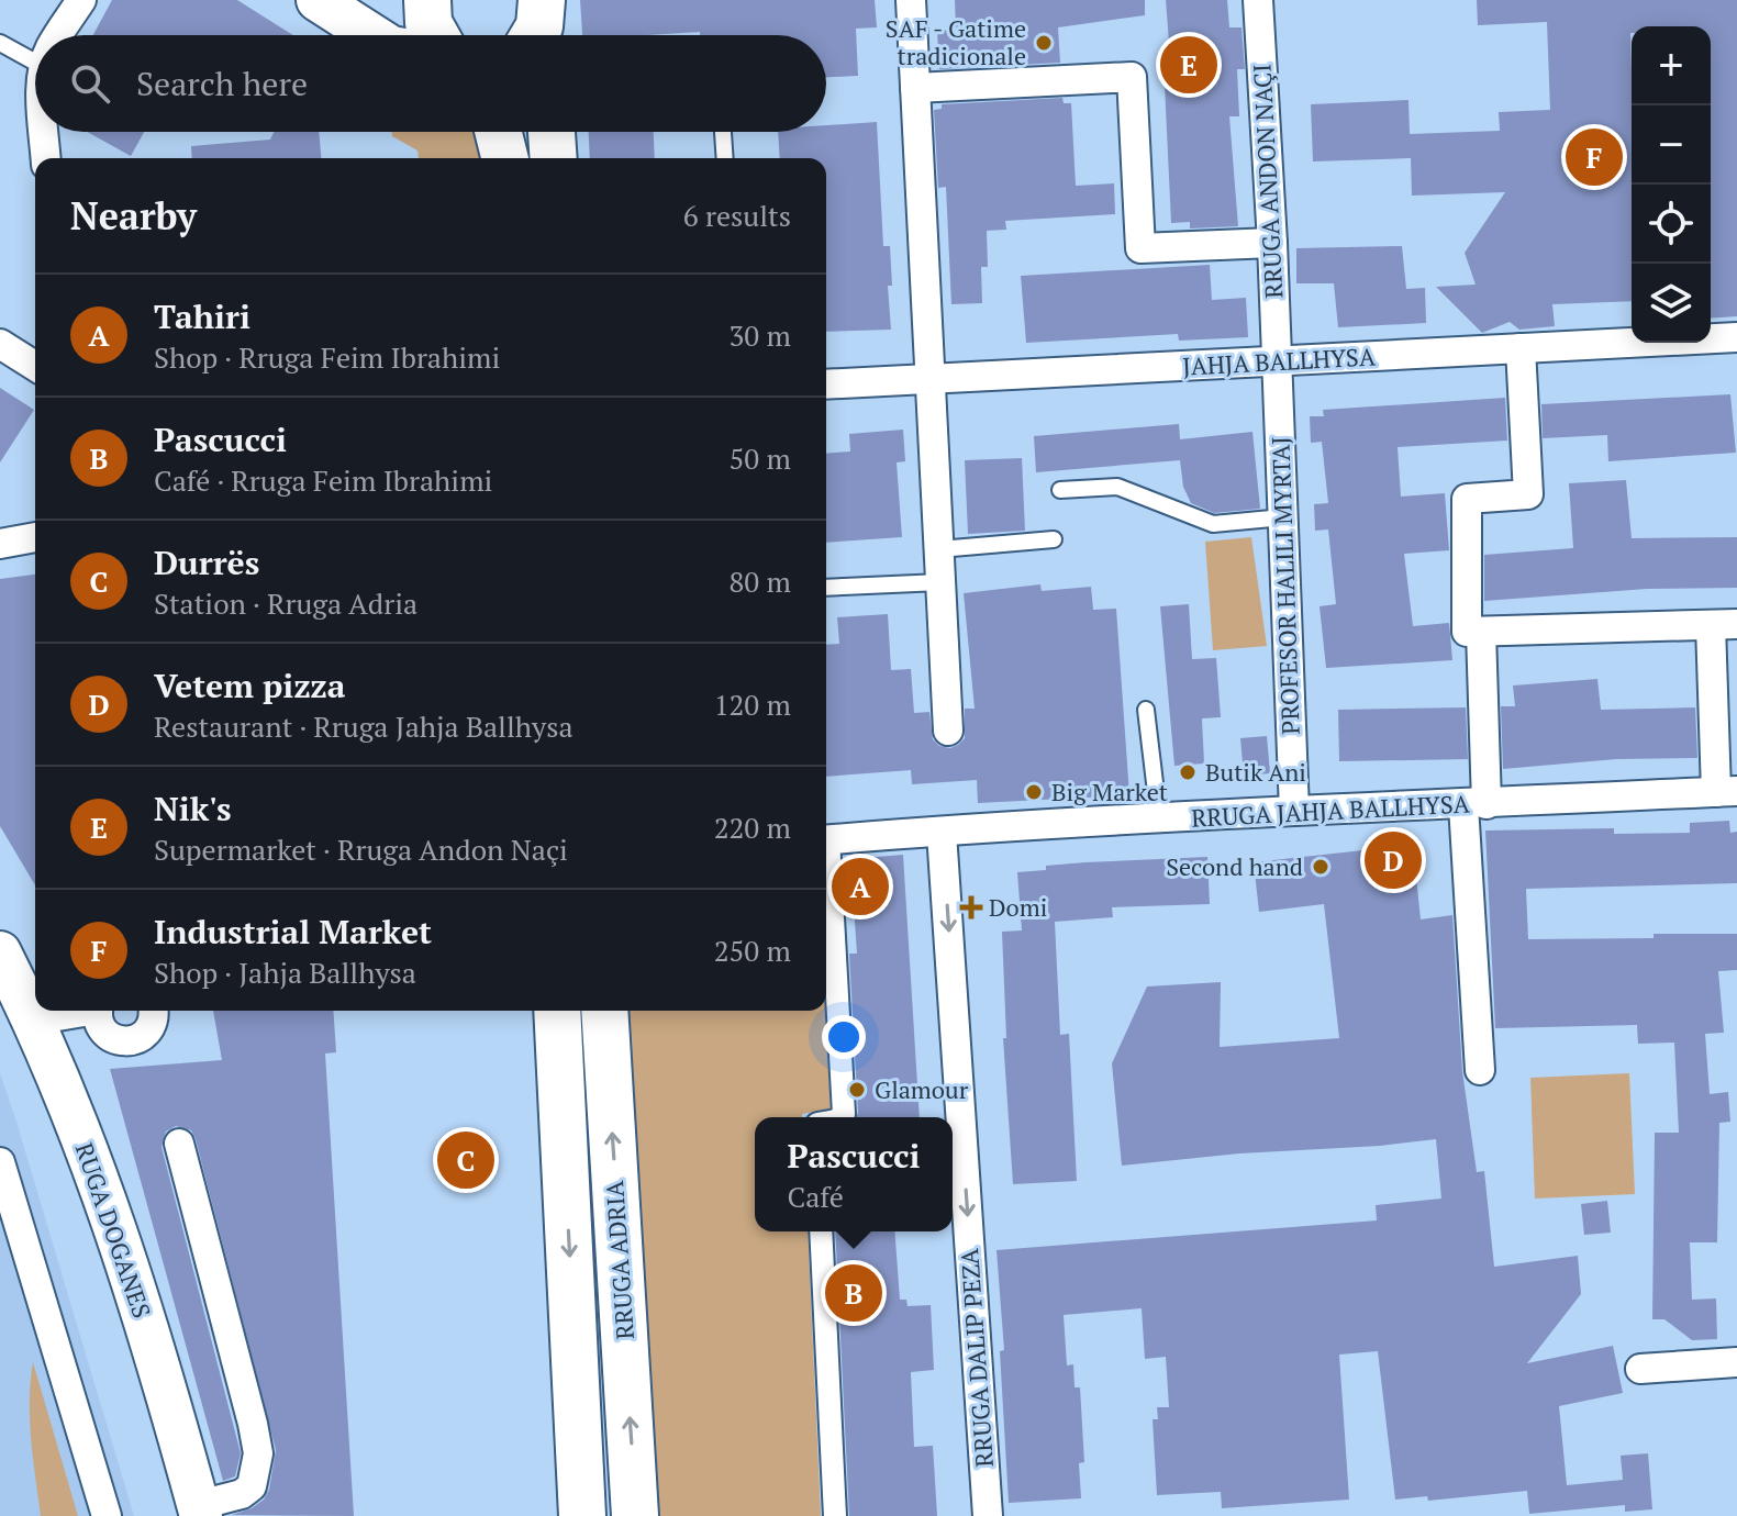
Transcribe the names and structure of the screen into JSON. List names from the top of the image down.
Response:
{
  "streets": {
    "main road": ["RUGA DOGANES", "RRUGA ADRIA"],
    "street": [
      "RRUGA ANDON NAÇI",
      "JAHJA BALLHYSA",
      "PROFESOR HALILI MYRTAJ",
      "RRUGA JAHJA BALLHYSA",
      "RRUGA DALIP PEZA"
    ]
  },
  "crossings": [
    ["RRUGA ANDON NAÇI", "JAHJA BALLHYSA"],
    ["RRUGA ANDON NAÇI", "PROFESOR HALILI MYRTAJ"],
    ["JAHJA BALLHYSA", "PROFESOR HALILI MYRTAJ"],
    ["PROFESOR HALILI MYRTAJ", "RRUGA JAHJA BALLHYSA"],
    ["RRUGA JAHJA BALLHYSA", "RRUGA DALIP PEZA"]
  ],
  "places": {
    "other": [
      "SAF - Gatime tradicionale",
      "Butik Ani",
      "Big Market",
      "Second hand",
      "Glamour"
    ],
    "health": ["Domi"]
  },
  "page": {
    "map_buttons": ["+", "−"],
    "pins": [
      "E",
      "F",
      "D",
      "A",
      "C",
      "B"
    ],
    "search": "Search here",
    "heading": ["Nearby", "6 results"],
    "list": [
      {
        "mark": "A",
        "name": "Tahiri",
        "note": "Shop · Rruga Feim Ibrahimi",
        "value": "30 m"
      },
      {
        "mark": "B",
        "name": "Pascucci",
        "note": "Café · Rruga Feim Ibrahimi",
        "value": "50 m"
      },
      {
        "mark": "C",
        "name": "Durrës",
        "note": "Station · Rruga Adria",
        "value": "80 m"
      },
      {
        "mark": "D",
        "name": "Vetem pizza",
        "note": "Restaurant · Rruga Jahja Ballhysa",
        "value": "120 m"
      },
      {
        "mark": "E",
        "name": "Nik's",
        "note": "Supermarket · Rruga Andon Naçi",
        "value": "220 m"
      },
      {
        "mark": "F",
        "name": "Industrial Market",
        "note": "Shop · Jahja Ballhysa",
        "value": "250 m"
      }
    ],
    "popup": ["Pascucci", "Café"]
  }
}
